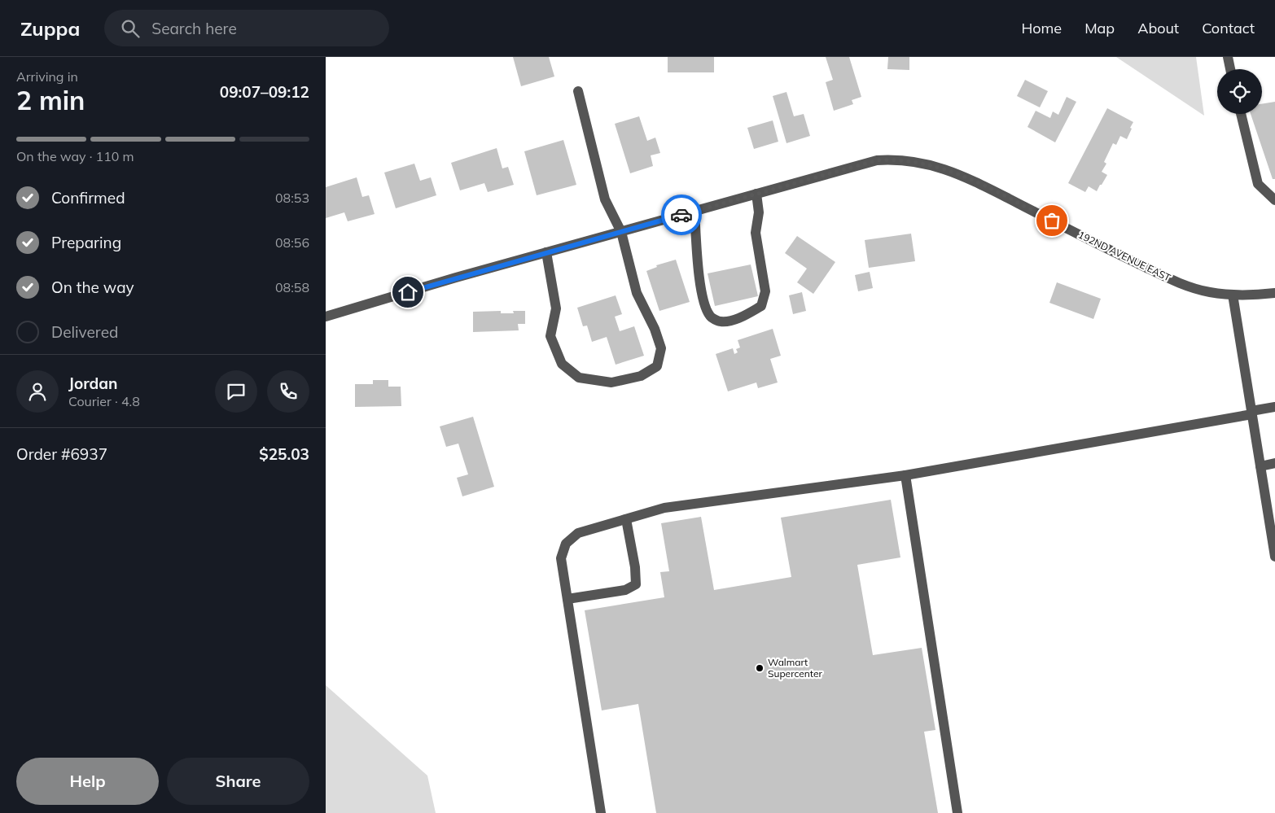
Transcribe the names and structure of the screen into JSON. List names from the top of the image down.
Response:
{
  "streets": {
    "street": ["192ND AVENUE EAST"]
  },
  "places": ["Walmart Supercenter"],
  "page": {
    "header": "Zuppa",
    "search": "Search here",
    "nav": [
      "Home",
      "Map",
      "About",
      "Contact"
    ],
    "heading": ["2 min", "Arriving in", "09:07–09:12"],
    "panel": [
      "Jordan",
      "Courier · 4.8",
      "Order #6937",
      "$25.03"
    ],
    "bar": "On the way · 110 m",
    "list": [
      ["Confirmed", "08:53"],
      ["Preparing", "08:56"],
      ["On the way", "08:58"],
      "Delivered"
    ],
    "buttons": ["Help", "Share"]
  }
}
